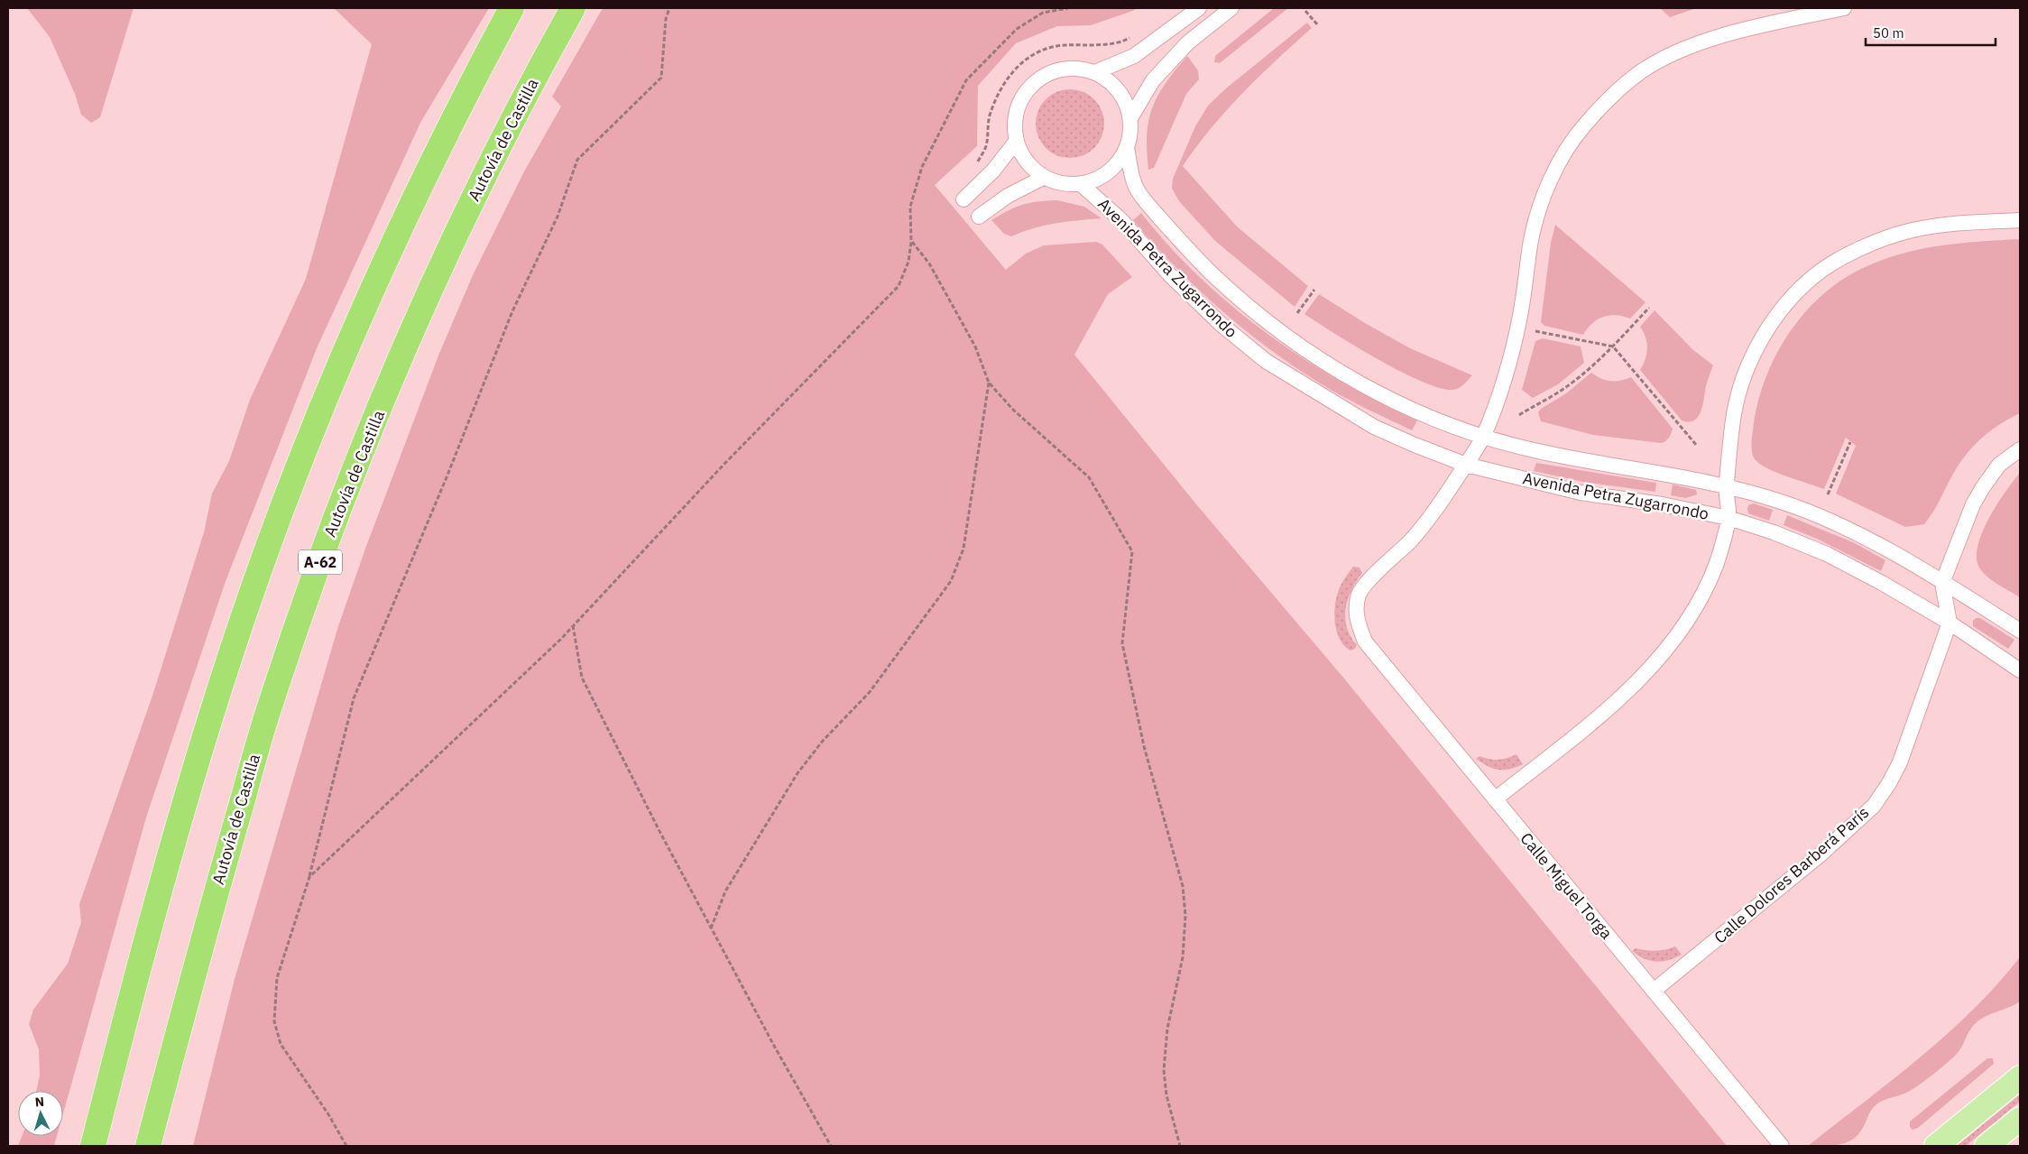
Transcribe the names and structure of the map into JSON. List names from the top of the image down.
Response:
{
  "streets": {
    "highway": ["Autovía de Castilla", "A-62"],
    "street": ["Avenida Petra Zugarrondo", "Calle Dolores Barberá París", "Calle Miguel Torga"]
  },
  "crossings": [
    ["Avenida Petra Zugarrondo", "Calle Dolores Barberá París"],
    ["Avenida Petra Zugarrondo", "Calle Miguel Torga"],
    ["Calle Dolores Barberá París", "Calle Miguel Torga"]
  ],
  "scale_bar": "50 m",
  "north": "top"
}
